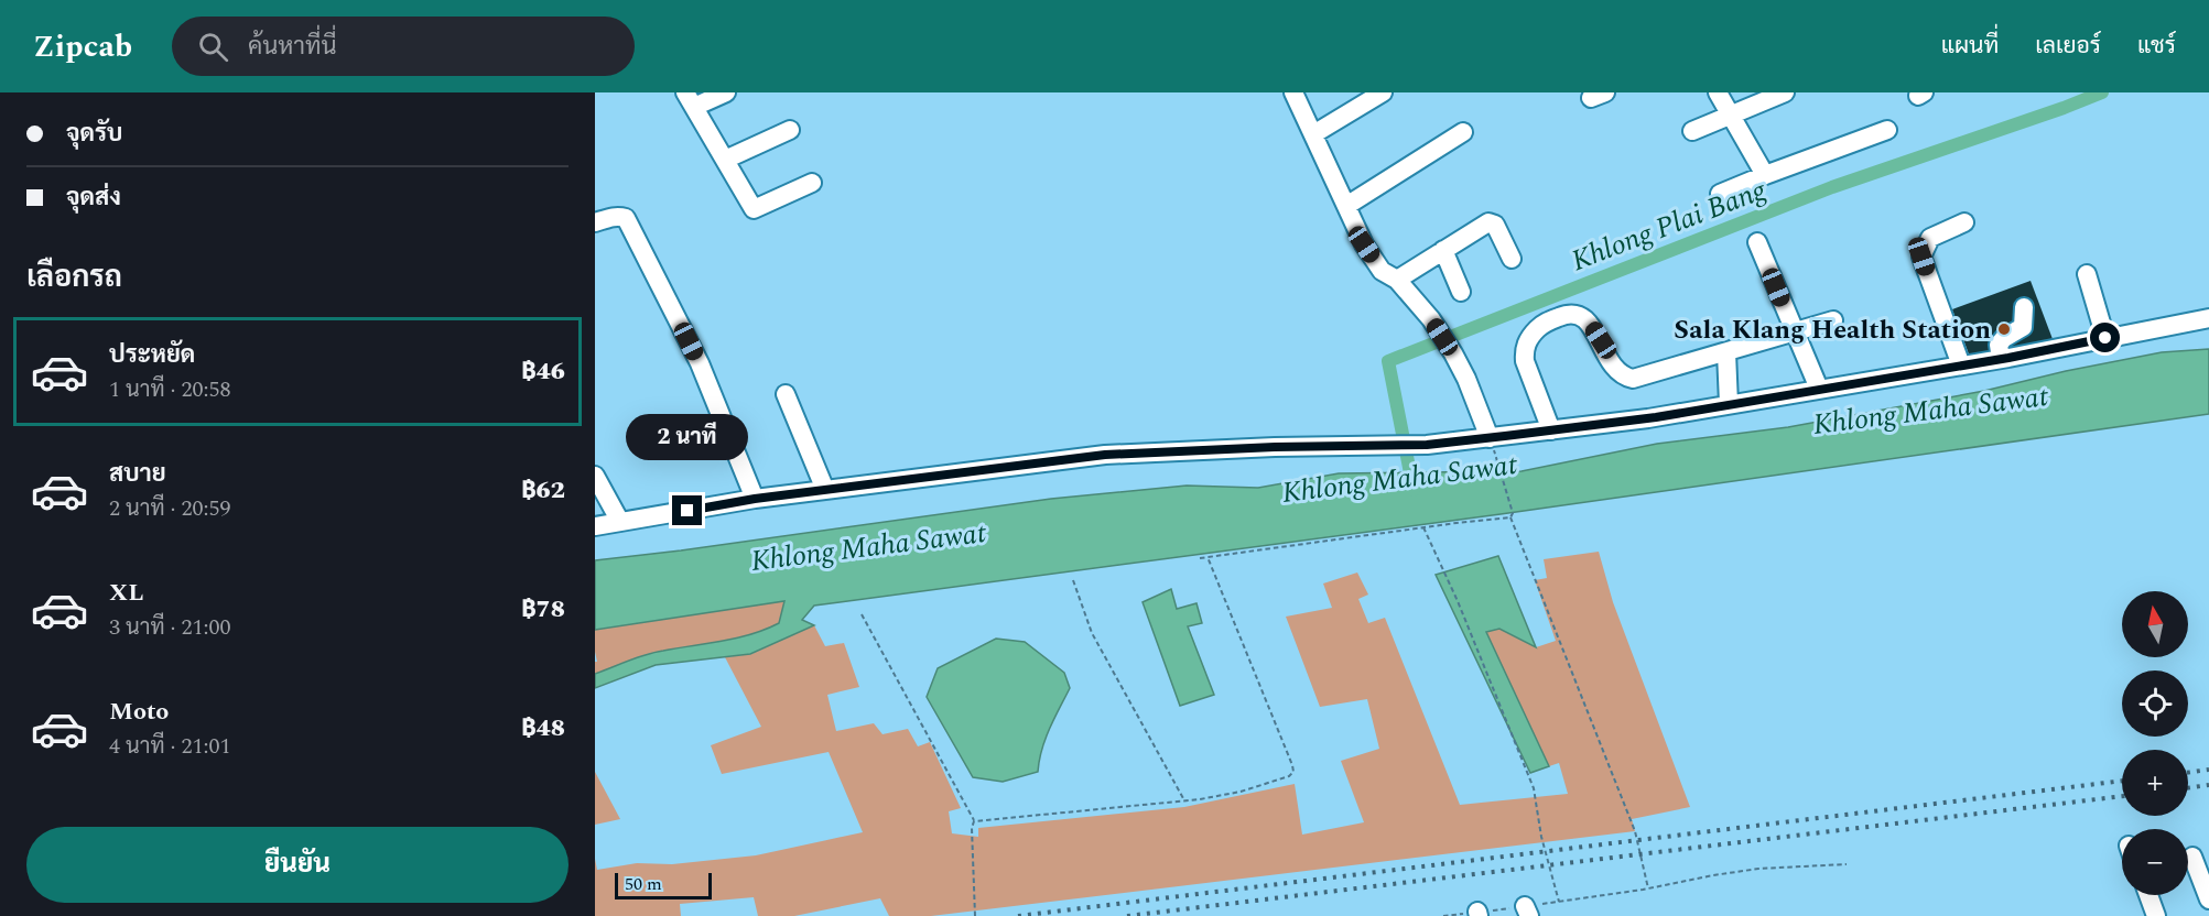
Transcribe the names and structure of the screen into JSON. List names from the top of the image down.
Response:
{
  "water": ["Khlong Plai Bang", "Khlong Maha Sawat"],
  "places": ["Sala Klang Health Station"],
  "scale_bar": "50 m",
  "north": "top",
  "page": {
    "header": "Zipcab",
    "search": "ค้นหาที่นี่",
    "nav": ["แผนที่", "เลเยอร์", "แชร์"],
    "banner": ["จุดรับ", "จุดส่ง"],
    "heading": "เลือกรถ",
    "list": [
      {
        "name": "ประหยัด",
        "note": "1 นาที · 20:58",
        "value": "฿46"
      },
      {
        "name": "สบาย",
        "note": "2 นาที · 20:59",
        "value": "฿62"
      },
      {
        "name": "XL",
        "note": "3 นาที · 21:00",
        "value": "฿78"
      },
      {
        "name": "Moto",
        "note": "4 นาที · 21:01",
        "value": "฿48"
      }
    ],
    "bubble": "2 นาที",
    "map_buttons": ["+", "−"],
    "buttons": "ยืนยัน",
    "scale": "50 m"
  }
}
